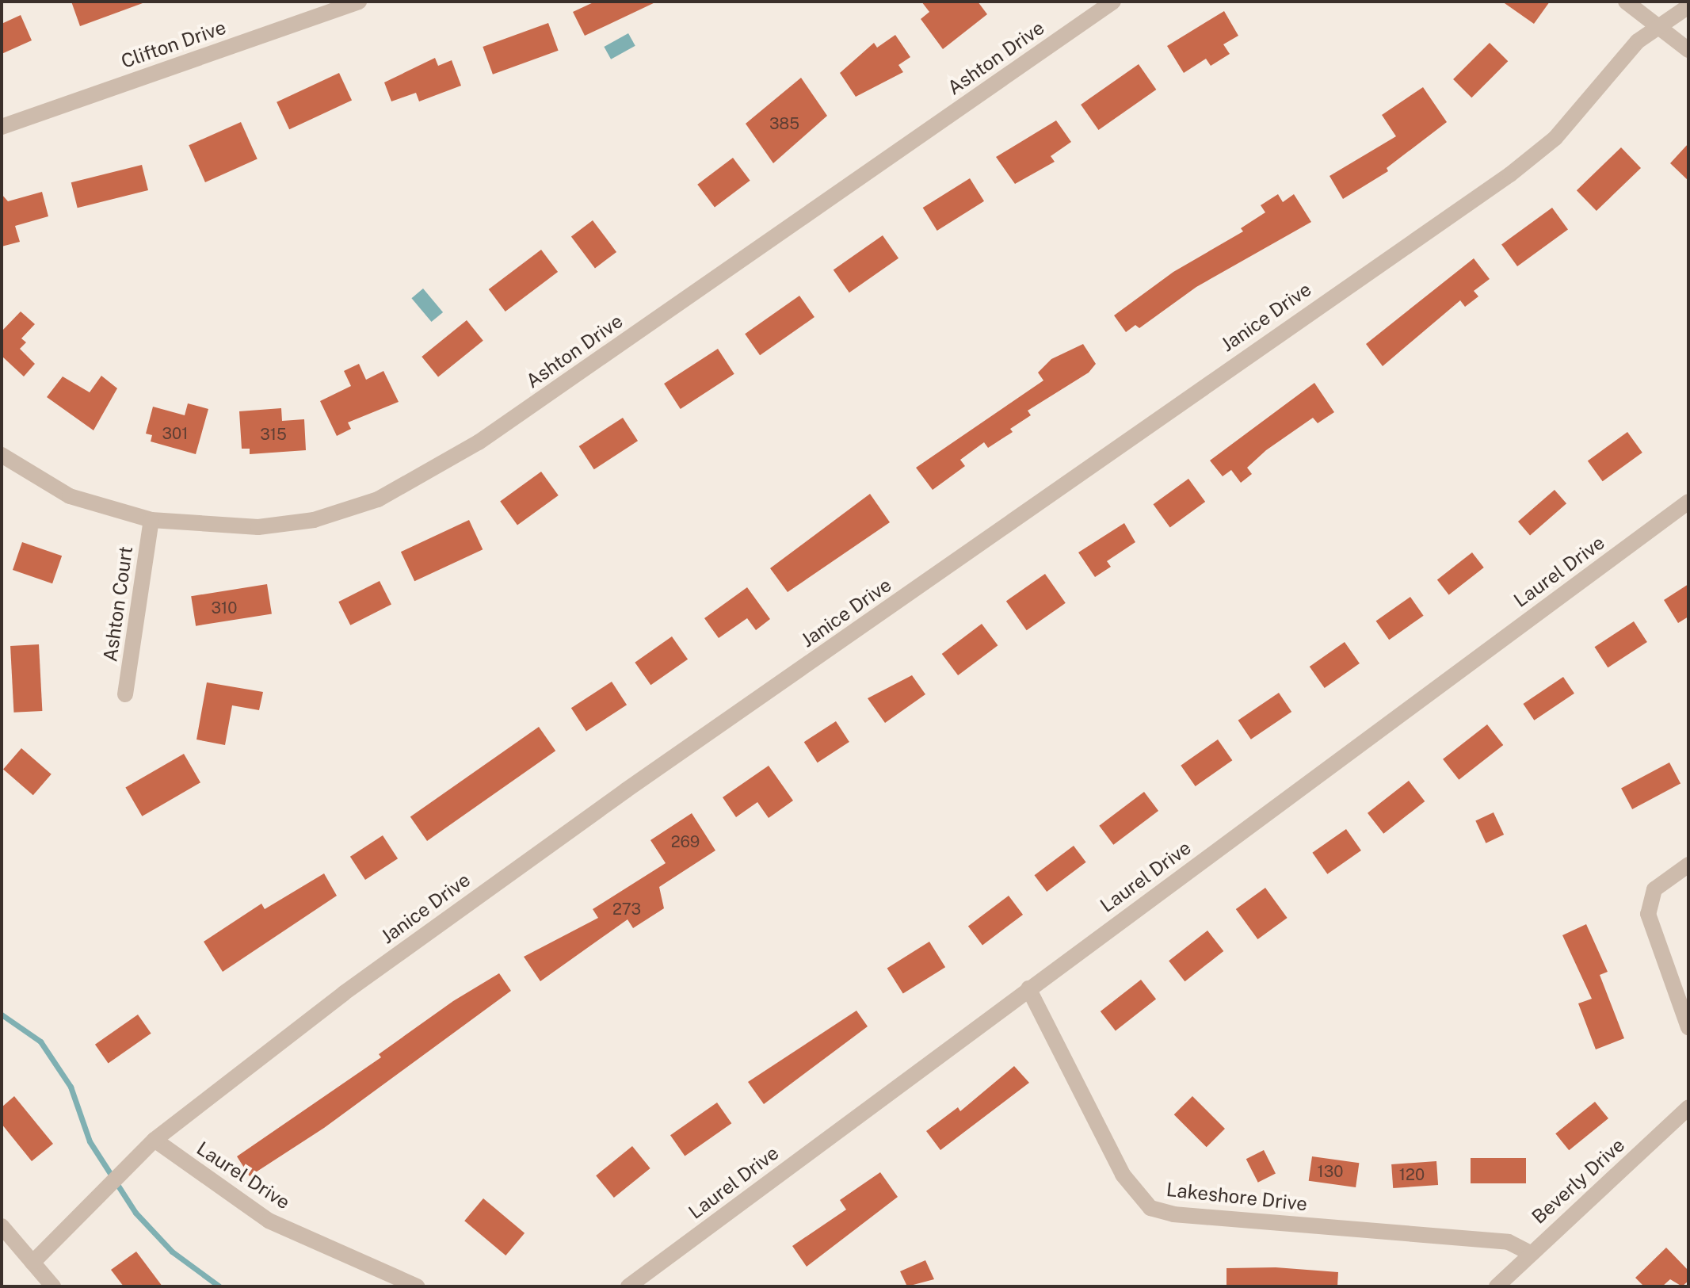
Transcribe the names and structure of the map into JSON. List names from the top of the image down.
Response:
{
  "streets": {
    "street": [
      "Clifton Drive",
      "Ashton Drive",
      "Janice Drive",
      "Laurel Drive",
      "Ashton Court",
      "Beverly Drive",
      "Lakeshore Drive"
    ]
  },
  "crossings": [
    ["Ashton Drive", "Ashton Court"],
    ["Janice Drive", "Laurel Drive"],
    ["Laurel Drive", "Lakeshore Drive"],
    ["Beverly Drive", "Lakeshore Drive"]
  ],
  "house_numbers": [
    "385",
    "301",
    "315",
    "310",
    "269",
    "273",
    "130",
    "120"
  ]
}
